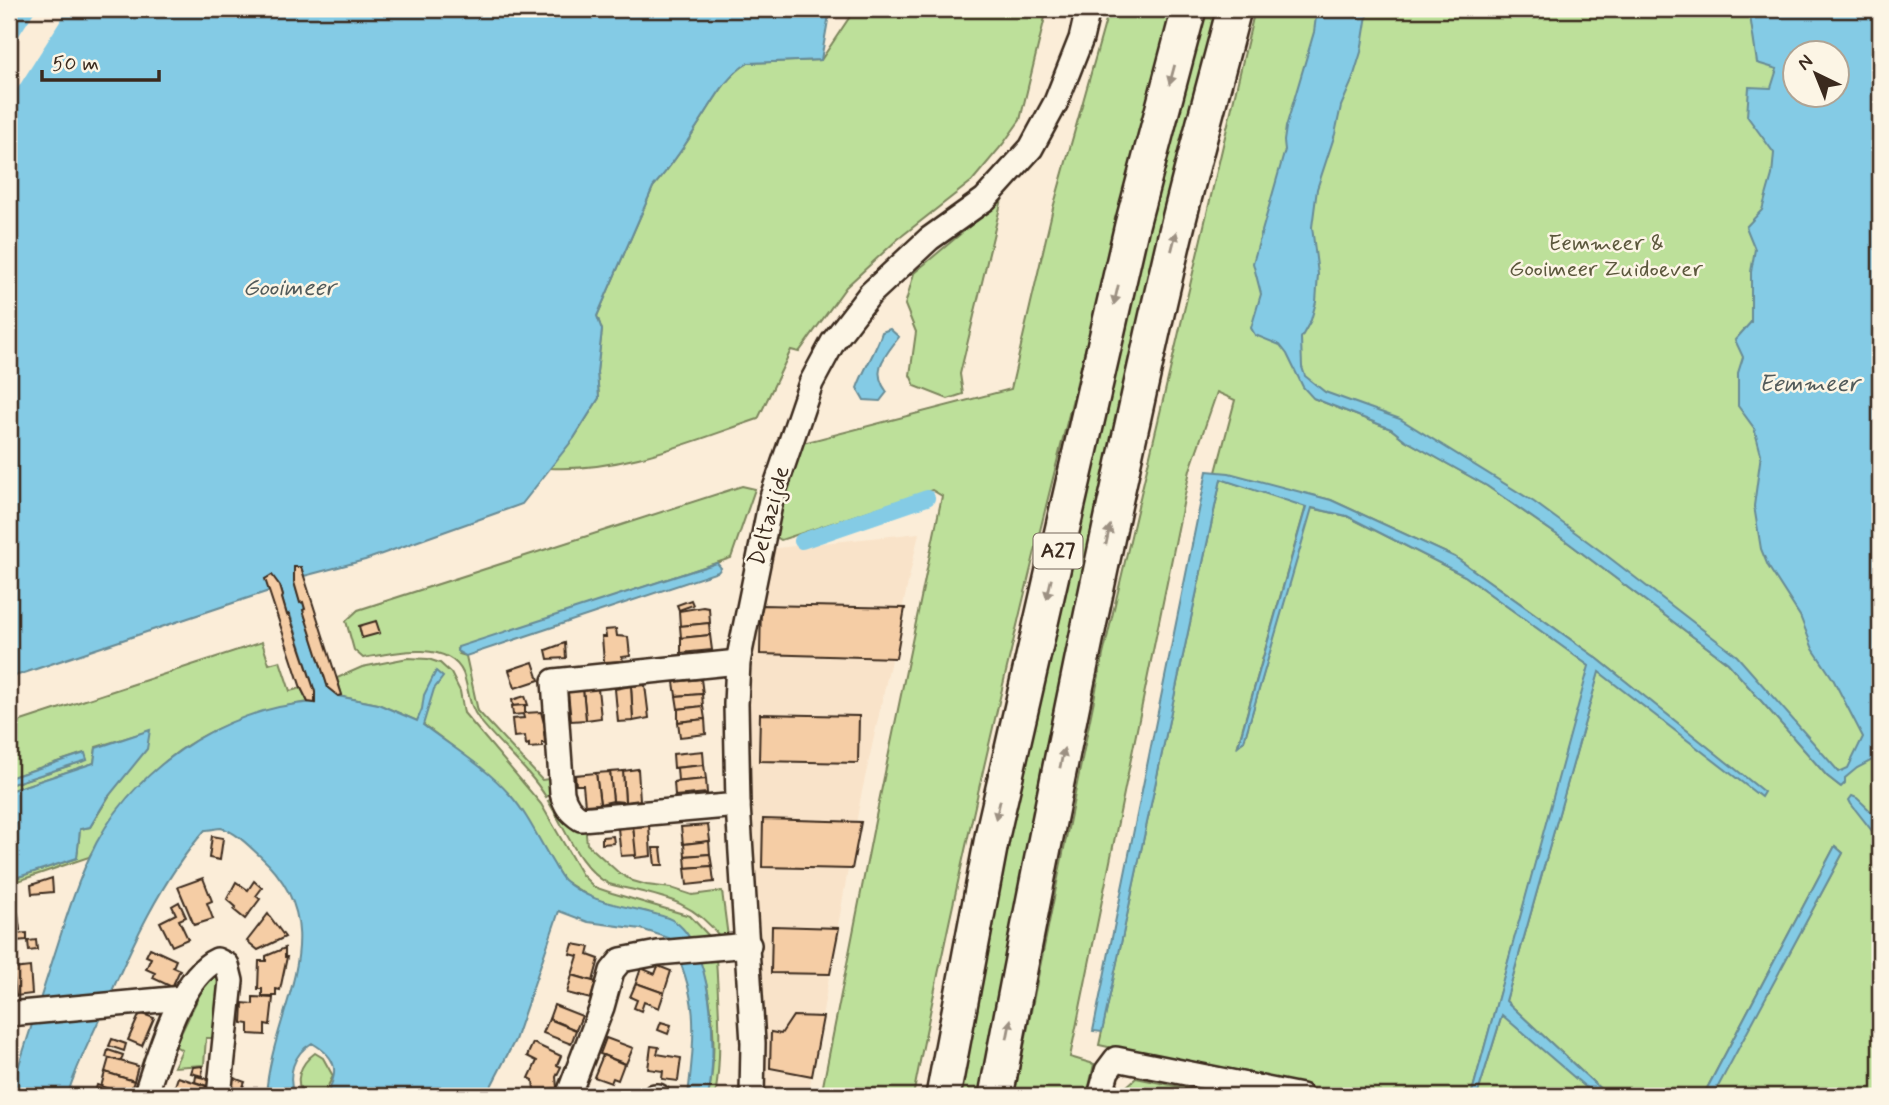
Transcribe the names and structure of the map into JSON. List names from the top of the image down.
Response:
{
  "streets": {
    "highway": ["A27"],
    "street": ["Deltazijde"]
  },
  "water": ["Gooimeer", "Eemmeer"],
  "parks": ["Eemmeer & Gooimeer Zuidoever"],
  "scale_bar": "50 m",
  "north": "top left"
}
